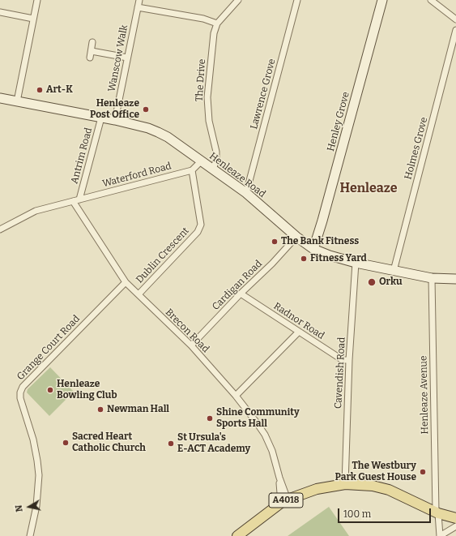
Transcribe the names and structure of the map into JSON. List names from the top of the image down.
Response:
{
  "streets": {
    "main road": ["Henley Grove", "Henleaze Road", "A4018"],
    "street": [
      "Wanscow Walk",
      "The Drive",
      "Lawrence Grove",
      "Holmes Grove",
      "Antrim Road",
      "Waterford Road",
      "Dublin Crescent",
      "Cardigan Road",
      "Radnor Road",
      "Brecon Road",
      "Grange Court Road",
      "Cavendish Road",
      "Henleaze Avenue"
    ]
  },
  "crossings": [
    ["Wanscow Walk", "Henleaze Road"],
    ["The Drive", "Henleaze Road"],
    ["Lawrence Grove", "Henleaze Road"],
    ["Henley Grove", "Henleaze Road"],
    ["Holmes Grove", "Henleaze Road"],
    ["Antrim Road", "Waterford Road"],
    ["Antrim Road", "Henleaze Road"],
    ["Waterford Road", "Dublin Crescent"],
    ["Waterford Road", "Brecon Road"],
    ["Henleaze Road", "Cardigan Road"],
    ["Henleaze Road", "Cavendish Road"],
    ["Henleaze Road", "Henleaze Avenue"],
    ["Dublin Crescent", "Brecon Road"],
    ["Cardigan Road", "Radnor Road"],
    ["Cardigan Road", "Brecon Road"],
    ["Radnor Road", "Cavendish Road"],
    ["Brecon Road", "Grange Court Road"],
    ["Brecon Road", "A4018"],
    ["Cavendish Road", "A4018"],
    ["Henleaze Avenue", "A4018"]
  ],
  "districts": ["Henleaze"],
  "places": [
    "Art-K",
    "Henleaze Post Office",
    "The Bank Fitness",
    "Fitness Yard",
    "Orku",
    "Henleaze Bowling Club",
    "Newman Hall",
    "Shine Community Sports Hall",
    "Sacred Heart Catholic Church",
    "St Ursula's E-ACT Academy",
    "The Westbury Park Guest House"
  ],
  "scale_bar": "100 m",
  "north": "left"
}
